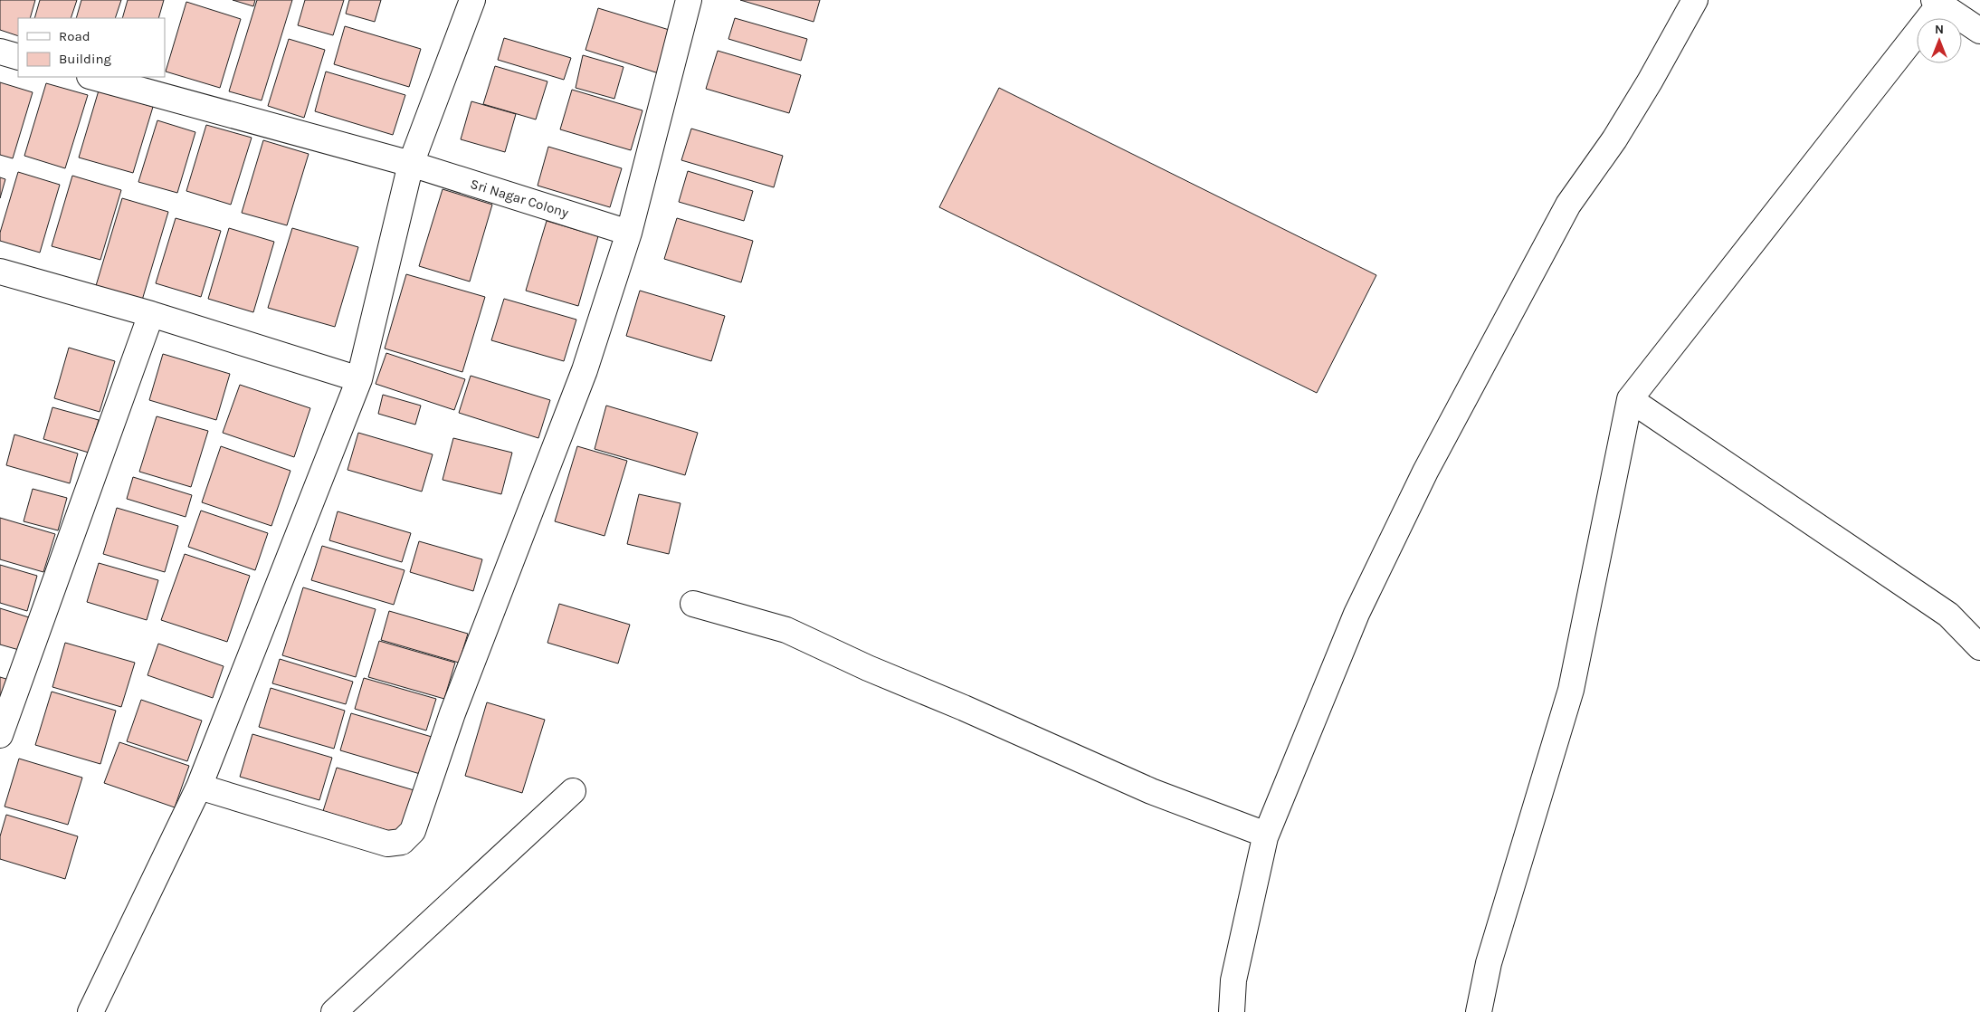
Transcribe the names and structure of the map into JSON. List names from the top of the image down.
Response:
{
  "streets": {
    "street": ["Sri Nagar Colony"]
  },
  "legend": ["Road", "Building"],
  "north": "top"
}
